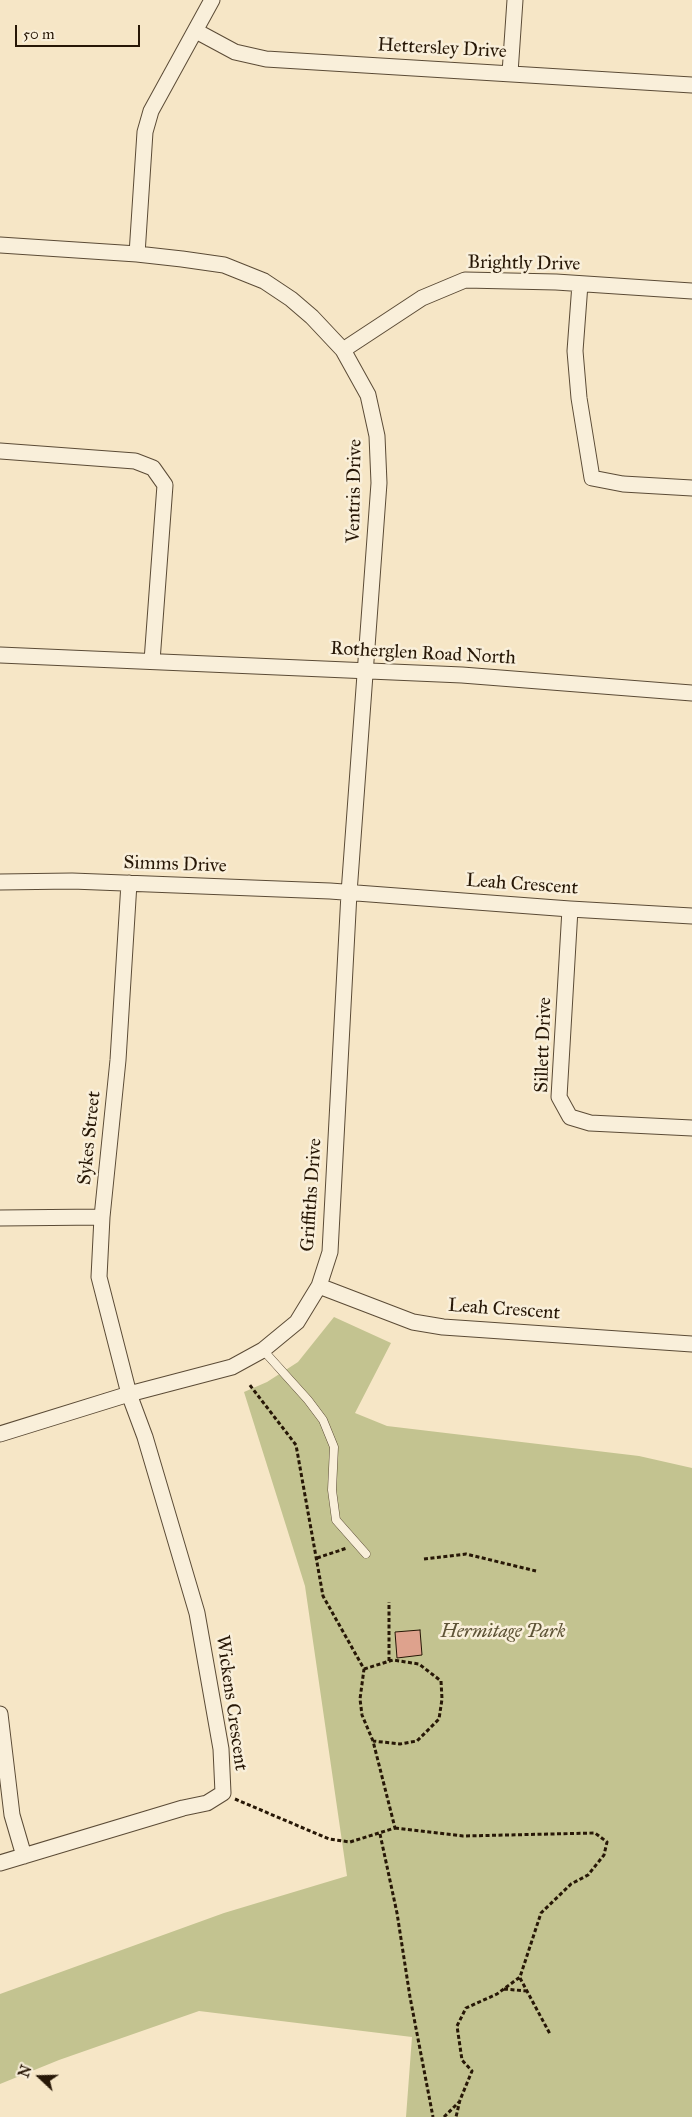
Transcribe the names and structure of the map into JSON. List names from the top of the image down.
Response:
{
  "streets": {
    "street": [
      "Hettersley Drive",
      "Brightly Drive",
      "Ventris Drive",
      "Rotherglen Road North",
      "Simms Drive",
      "Leah Crescent",
      "Sillett Drive",
      "Sykes Street",
      "Griffiths Drive",
      "Wickens Crescent"
    ]
  },
  "crossings": [
    ["Brightly Drive", "Ventris Drive"],
    ["Ventris Drive", "Rotherglen Road North"],
    ["Ventris Drive", "Simms Drive"],
    ["Ventris Drive", "Leah Crescent"],
    ["Ventris Drive", "Griffiths Drive"],
    ["Simms Drive", "Leah Crescent"],
    ["Simms Drive", "Sykes Street"],
    ["Simms Drive", "Griffiths Drive"],
    ["Leah Crescent", "Sillett Drive"],
    ["Leah Crescent", "Griffiths Drive"],
    ["Sykes Street", "Griffiths Drive"],
    ["Sykes Street", "Wickens Crescent"],
    ["Griffiths Drive", "Wickens Crescent"]
  ],
  "parks": ["Hermitage Park"],
  "scale_bar": "50 m",
  "north": "left"
}
